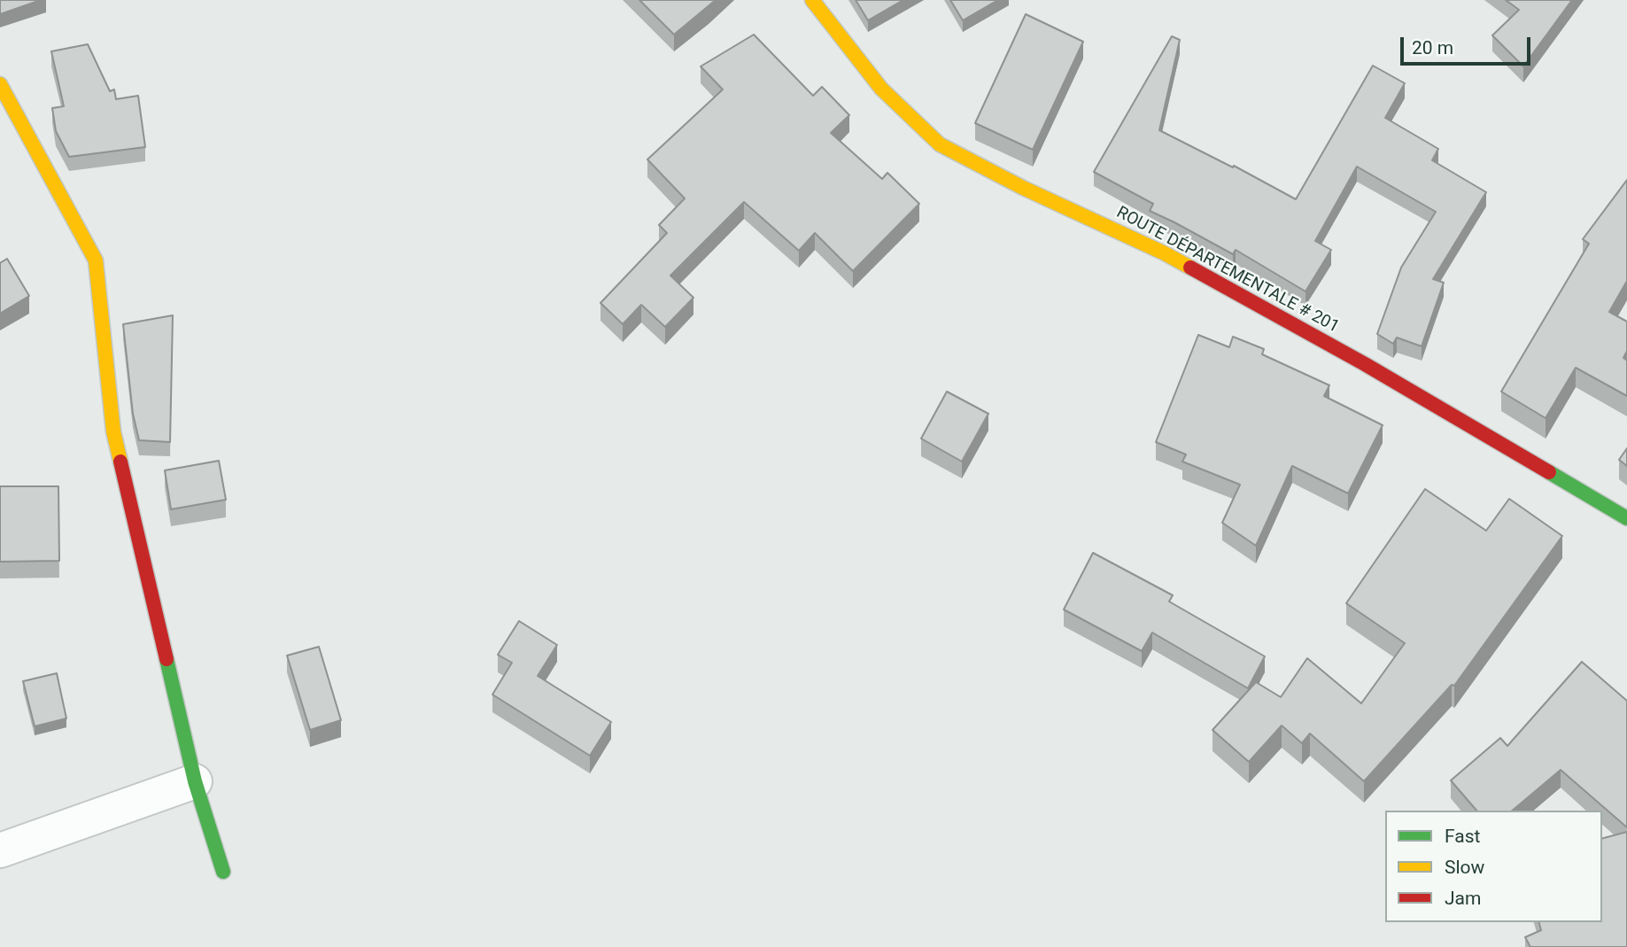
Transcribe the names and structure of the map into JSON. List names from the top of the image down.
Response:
{
  "streets": {
    "main road": ["ROUTE DÉPARTEMENTALE # 201"]
  },
  "legend": ["Fast", "Slow", "Jam"],
  "scale_bar": "20 m"
}
